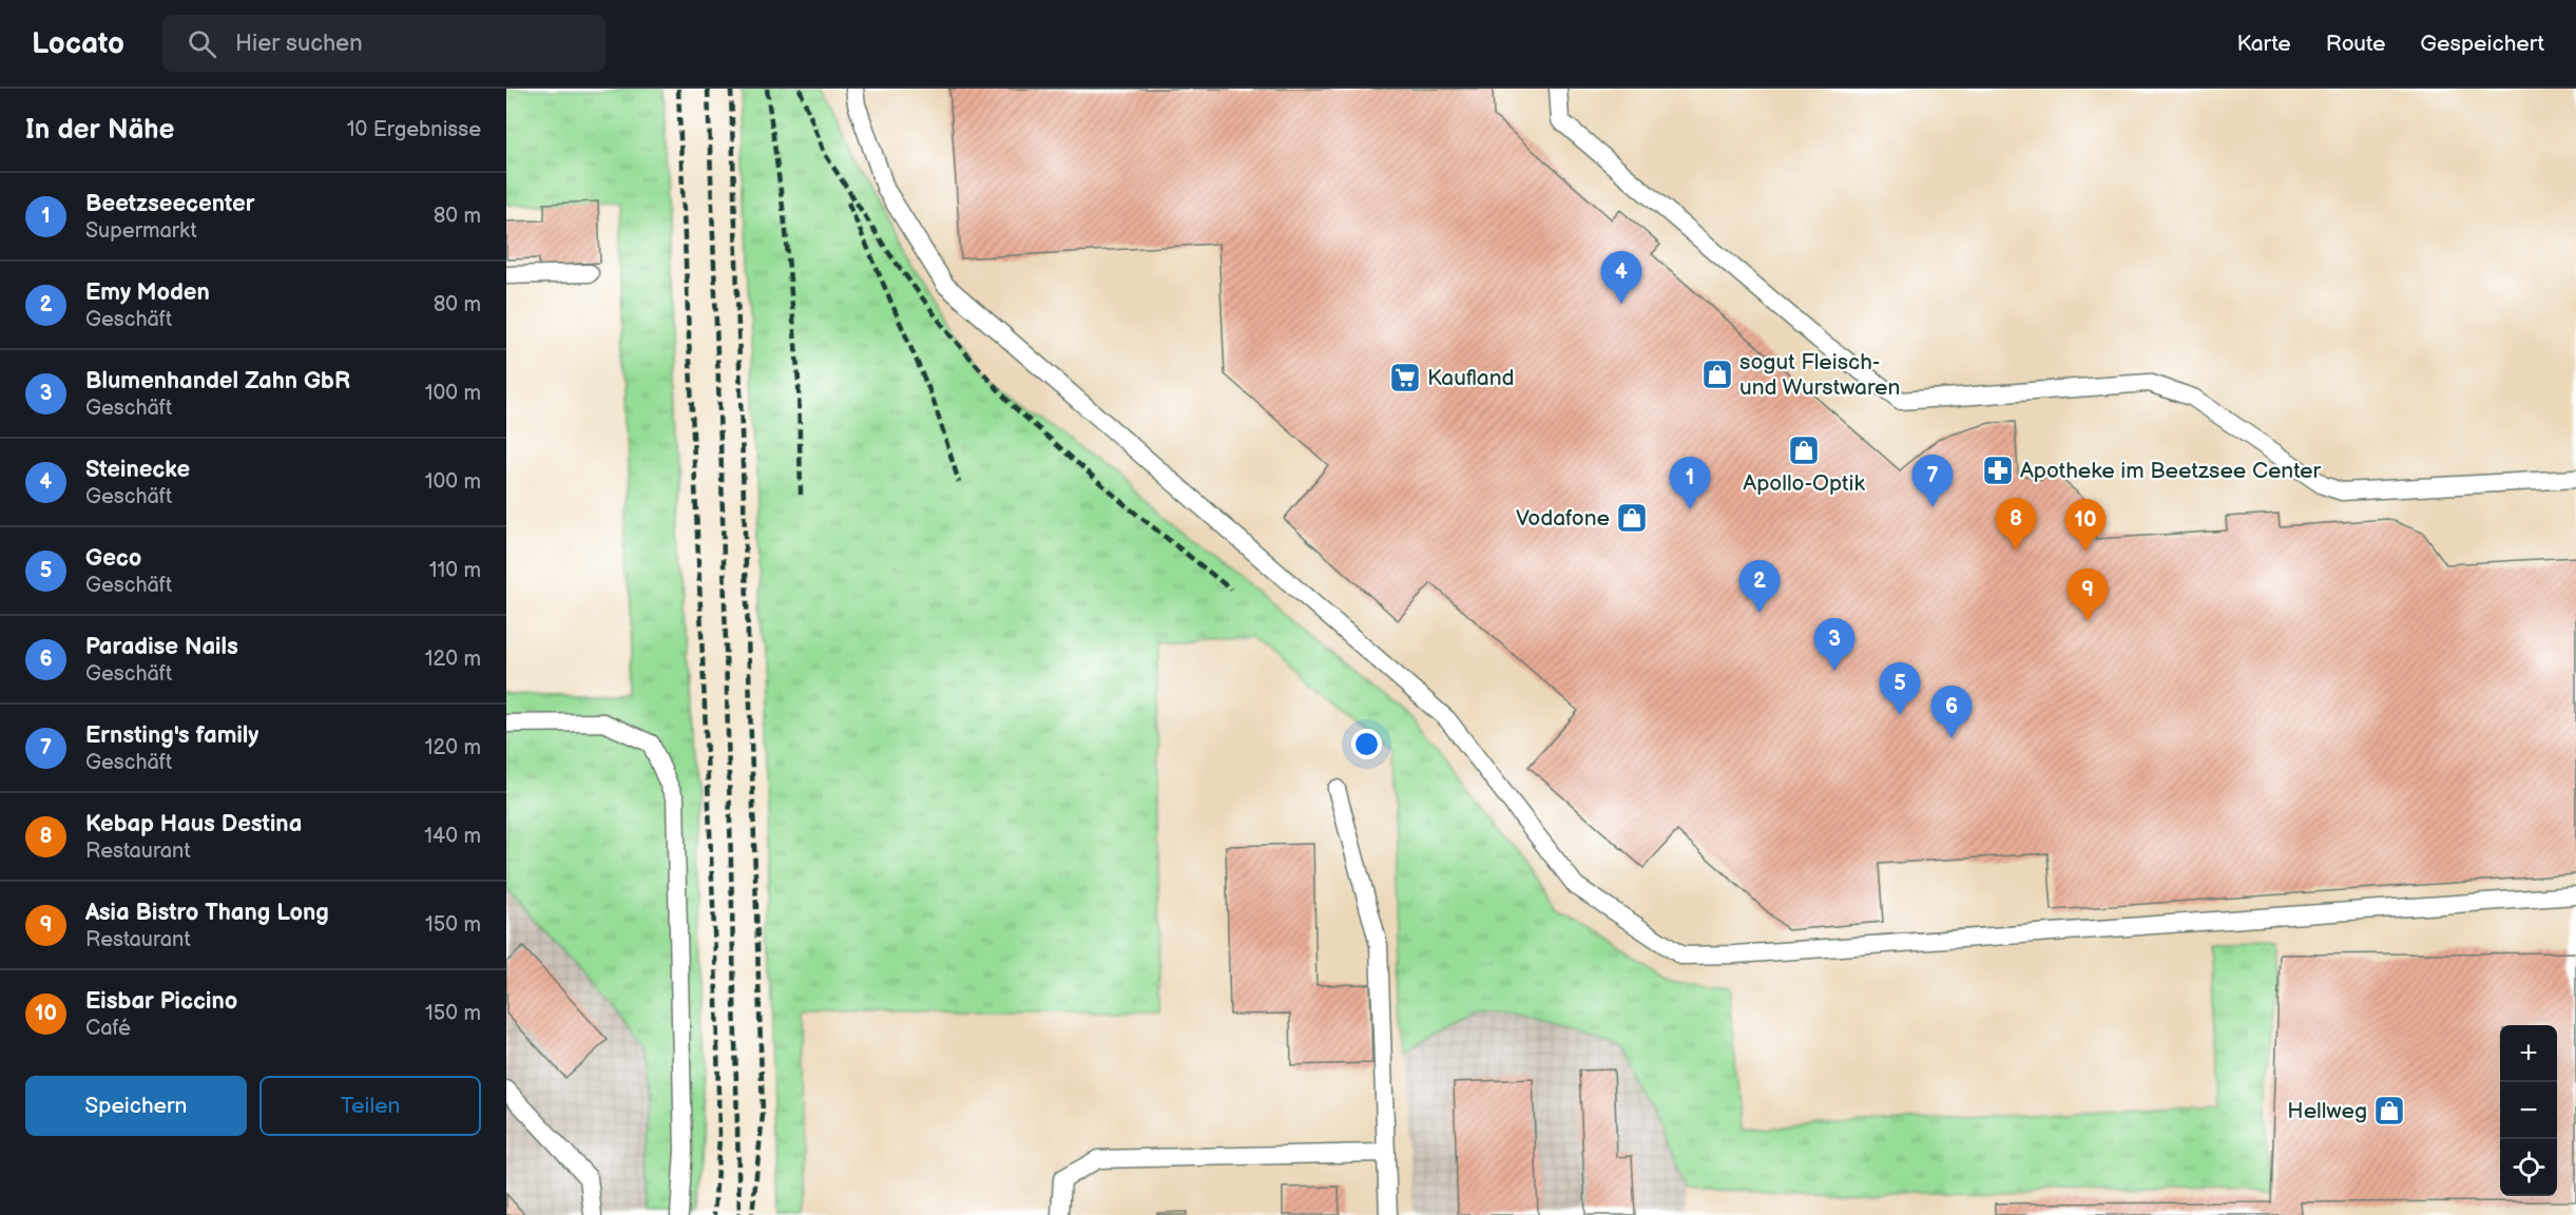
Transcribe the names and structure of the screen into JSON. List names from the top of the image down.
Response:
{
  "places": {
    "shop": [
      "sogut Fleisch- und Wurstwaren",
      "Apollo-Optik",
      "Vodafone",
      "Hellweg"
    ],
    "supermarket": ["Kaufland"],
    "pharmacy": ["Apotheke im Beetzsee Center"]
  },
  "page": {
    "header": "Locato",
    "search": "Hier suchen",
    "nav": ["Karte", "Route", "Gespeichert"],
    "heading": ["In der Nähe", "10 Ergebnisse"],
    "list": [
      {
        "mark": "1",
        "name": "Beetzseecenter",
        "note": "Supermarkt",
        "value": "80 m"
      },
      {
        "mark": "2",
        "name": "Emy Moden",
        "note": "Geschäft",
        "value": "80 m"
      },
      {
        "mark": "3",
        "name": "Blumenhandel Zahn GbR",
        "note": "Geschäft",
        "value": "100 m"
      },
      {
        "mark": "4",
        "name": "Steinecke",
        "note": "Geschäft",
        "value": "100 m"
      },
      {
        "mark": "5",
        "name": "Geco",
        "note": "Geschäft",
        "value": "110 m"
      },
      {
        "mark": "6",
        "name": "Paradise Nails",
        "note": "Geschäft",
        "value": "120 m"
      },
      {
        "mark": "7",
        "name": "Ernsting's family",
        "note": "Geschäft",
        "value": "120 m"
      },
      {
        "mark": "8",
        "name": "Kebap Haus Destina",
        "note": "Restaurant",
        "value": "140 m"
      },
      {
        "mark": "9",
        "name": "Asia Bistro Thang Long",
        "note": "Restaurant",
        "value": "150 m"
      },
      {
        "mark": "10",
        "name": "Eisbar Piccino",
        "note": "Café",
        "value": "150 m"
      }
    ],
    "pins": [
      "4",
      "7",
      "1",
      "8",
      "10",
      "2",
      "9",
      "3",
      "5",
      "6"
    ],
    "map_buttons": ["+", "−"],
    "buttons": ["Speichern", "Teilen"]
  }
}
